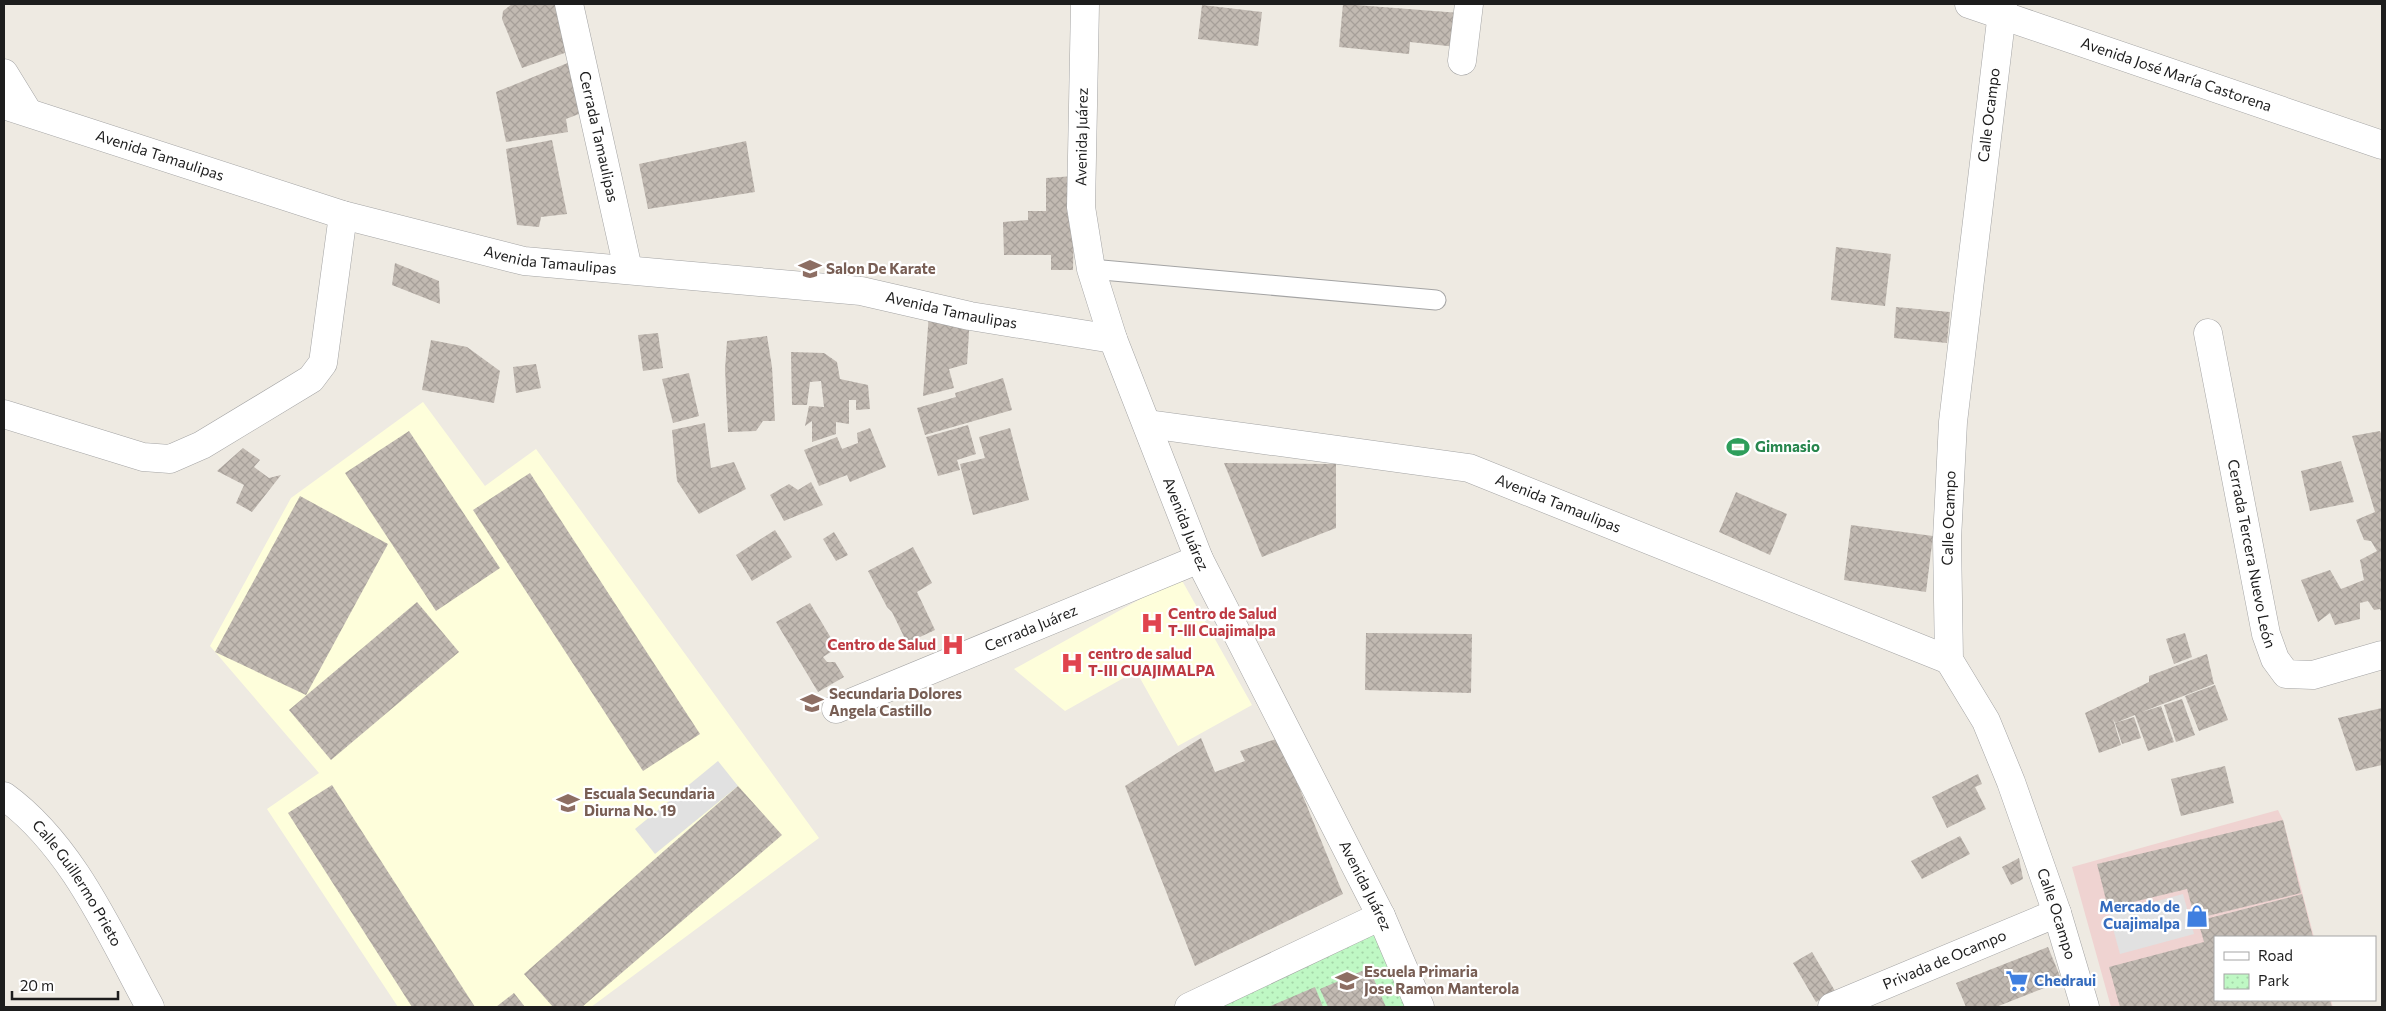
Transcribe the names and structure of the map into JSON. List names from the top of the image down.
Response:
{
  "streets": {
    "street": [
      "Avenida José María Castorena",
      "Calle Ocampo",
      "Cerrada Tamaulipas",
      "Avenida Juárez",
      "Avenida Tamaulipas",
      "Cerrada Tercera Nuevo León",
      "Cerrada Juárez",
      "Calle Guillermo Prieto",
      "Privada de Ocampo"
    ]
  },
  "crossings": [
    ["Avenida José María Castorena", "Calle Ocampo"],
    ["Calle Ocampo", "Avenida Tamaulipas"],
    ["Calle Ocampo", "Privada de Ocampo"],
    ["Cerrada Tamaulipas", "Avenida Tamaulipas"],
    ["Avenida Juárez", "Avenida Tamaulipas"],
    ["Avenida Juárez", "Cerrada Juárez"]
  ],
  "places": {
    "school or university": [
      "Salon De Karate",
      "Secundaria Dolores Angela Castillo",
      "Escuala Secundaria Diurna No. 19",
      "Escuela Primaria Jose Ramon Manterola"
    ],
    "sports": ["Gimnasio"],
    "hospital": ["Centro de Salud T-lll Cuajimalpa", "Centro de Salud", "centro de salud T-III CUAJIMALPA"],
    "shop": ["Mercado de Cuajimalpa"],
    "supermarket": ["Chedraui"]
  },
  "legend": ["Road", "Park"],
  "scale_bar": "20 m"
}
